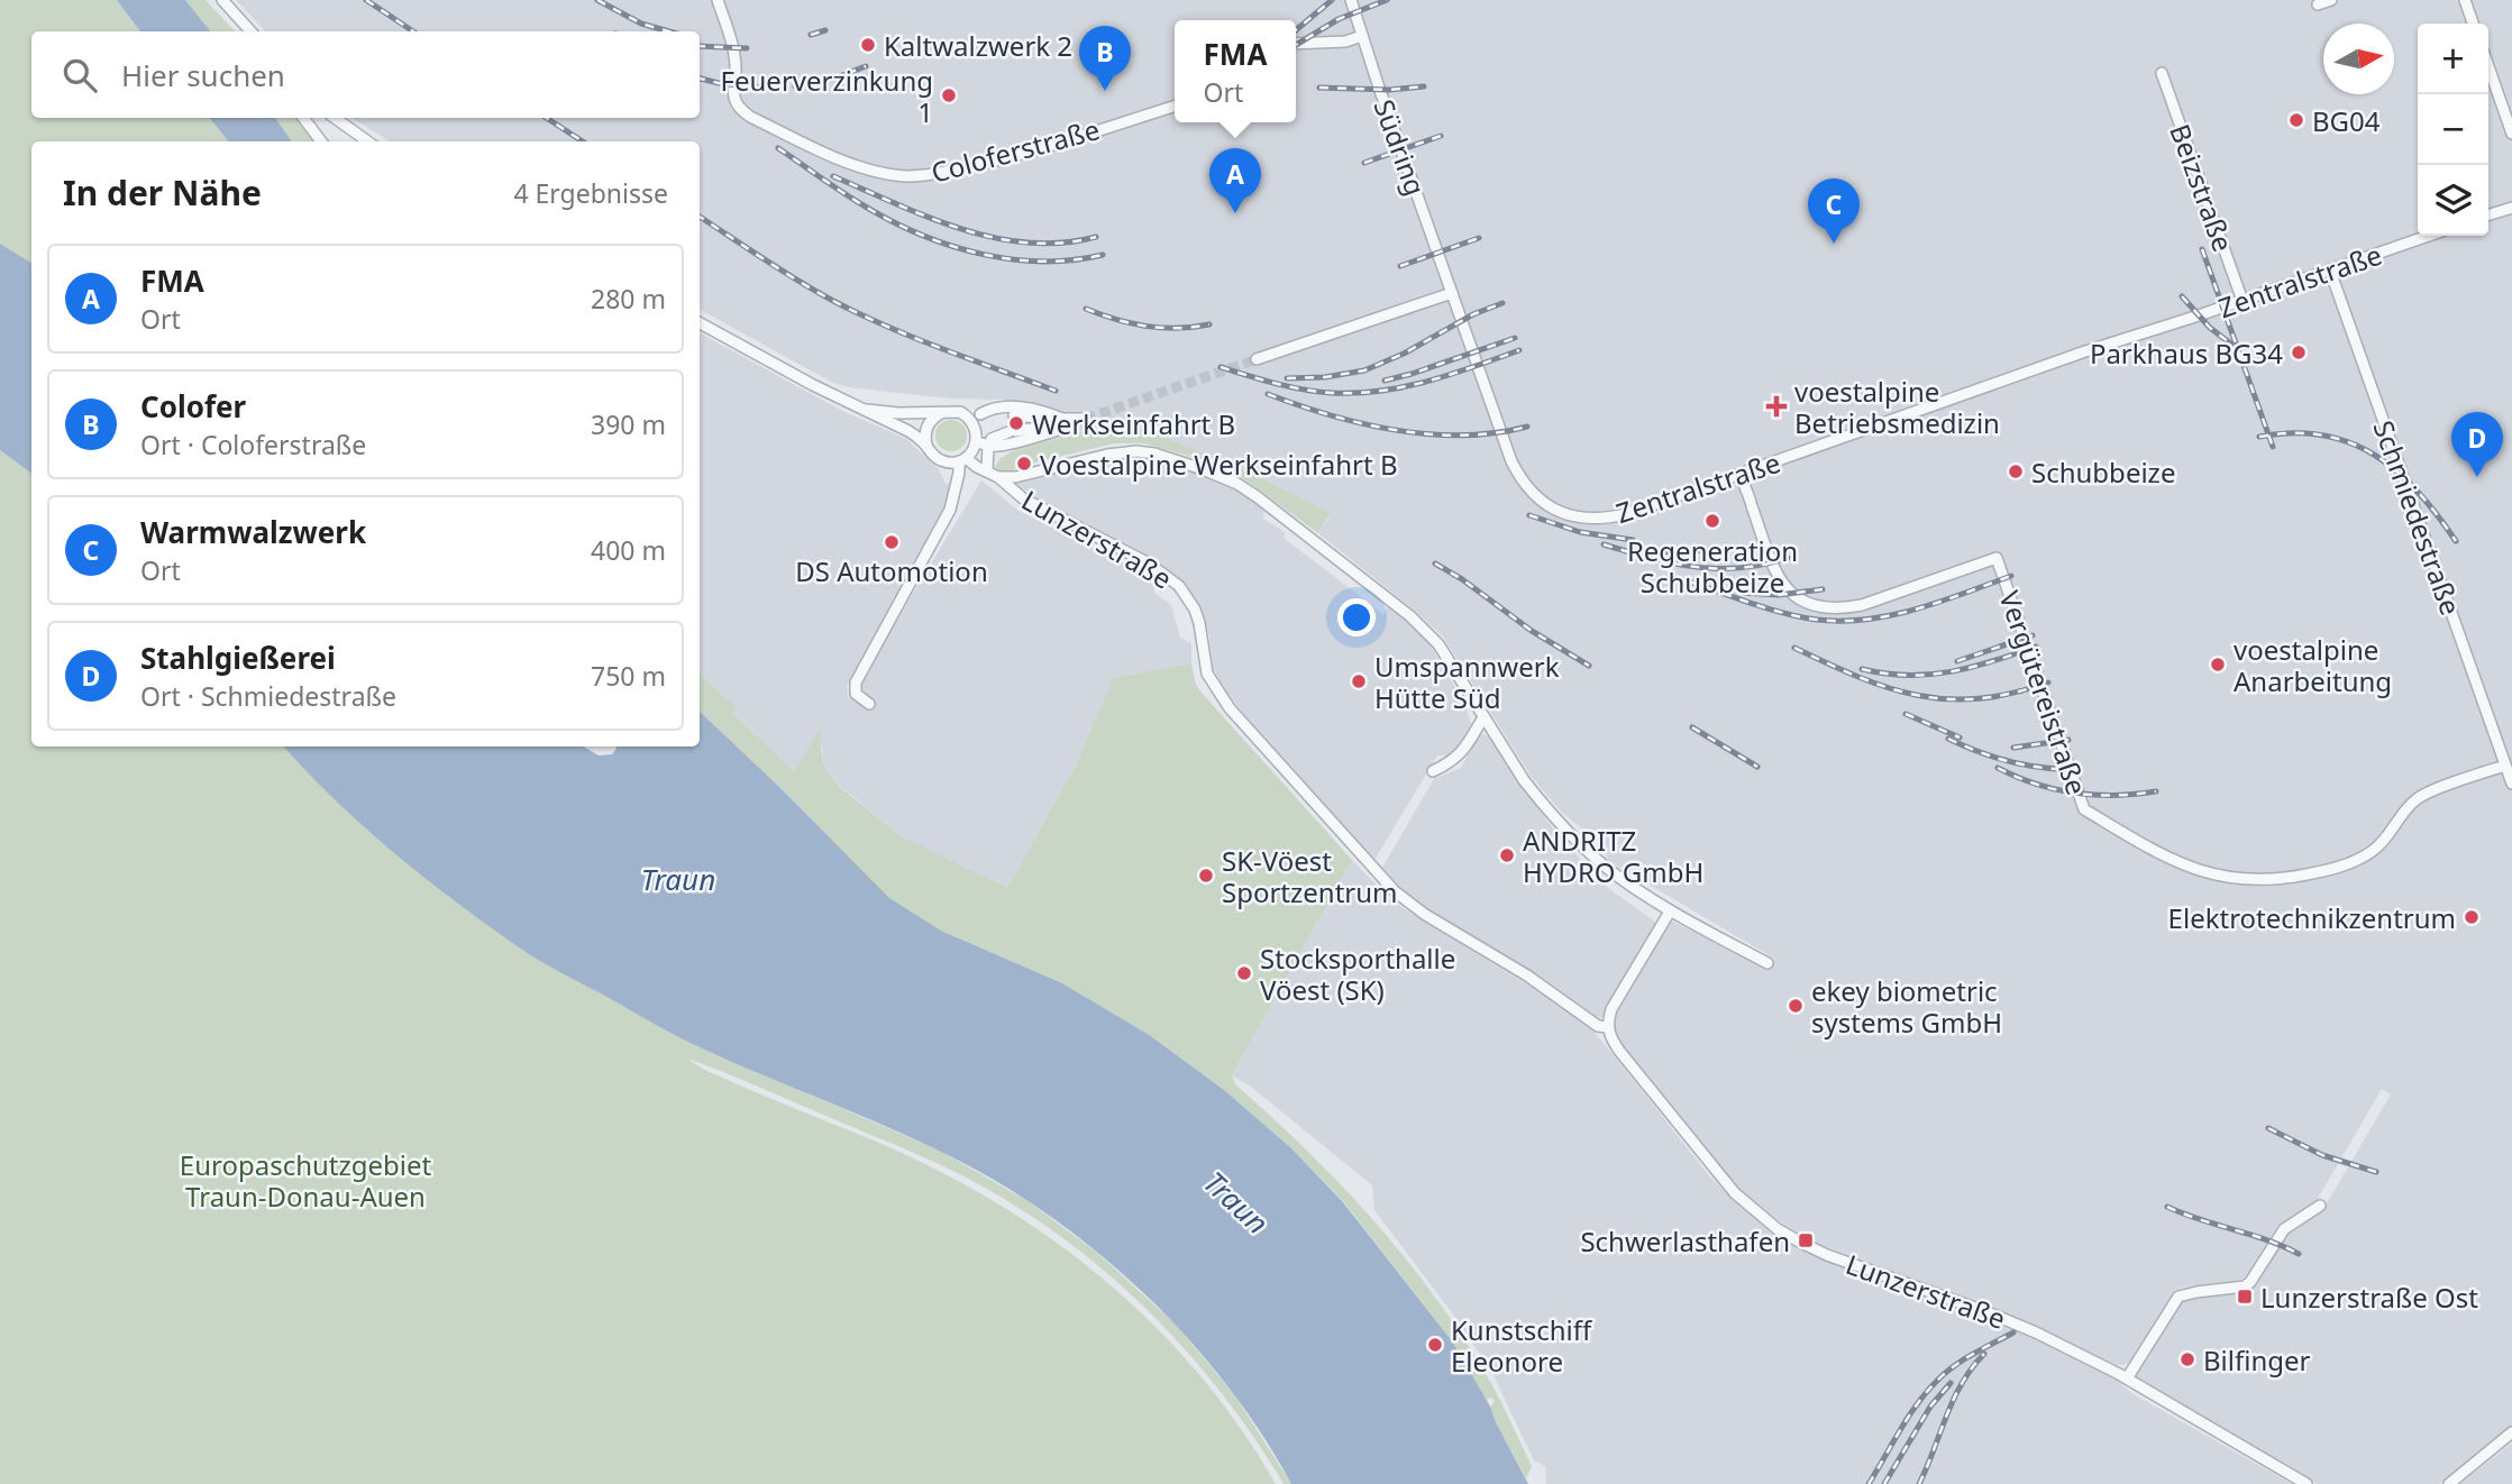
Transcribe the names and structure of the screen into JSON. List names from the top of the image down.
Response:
{
  "streets": {
    "street": [
      "Südring",
      "Coloferstraße",
      "Beizstraße",
      "Zentralstraße",
      "Schmiedestraße",
      "Lunzerstraße",
      "Vergütereistraße"
    ]
  },
  "crossings": [
    ["Südring", "Zentralstraße"],
    ["Beizstraße", "Zentralstraße"],
    ["Zentralstraße", "Schmiedestraße"],
    ["Zentralstraße", "Vergütereistraße"],
    ["Schmiedestraße", "Vergütereistraße"]
  ],
  "water": ["Traun"],
  "parks": ["Europaschutzgebiet Traun-Donau-Auen"],
  "places": {
    "other": [
      "Kaltwalzwerk 2",
      "Feuerverzinkung 1",
      "BG04",
      "Parkhaus BG34",
      "Werkseinfahrt B",
      "Voestalpine Werkseinfahrt B",
      "Schubbeize",
      "Regeneration Schubbeize",
      "DS Automotion",
      "voestalpine Anarbeitung",
      "Umspannwerk Hütte Süd",
      "ANDRITZ HYDRO GmbH",
      "SK-Vöest Sportzentrum",
      "Elektrotechnikzentrum",
      "Stocksporthalle Vöest (SK)",
      "ekey biometric systems GmbH",
      "Kunstschiff Eleonore",
      "Bilfinger"
    ],
    "health": ["voestalpine Betriebsmedizin"],
    "transit": ["Schwerlasthafen", "Lunzerstraße Ost"]
  },
  "north": "right",
  "page": {
    "popup": ["FMA", "Ort"],
    "map_buttons": ["+", "−"],
    "pins": [
      "B",
      "A",
      "C",
      "D"
    ],
    "search": "Hier suchen",
    "heading": ["In der Nähe", "4 Ergebnisse"],
    "list": [
      {
        "mark": "A",
        "name": "FMA",
        "note": "Ort",
        "value": "280 m"
      },
      {
        "mark": "B",
        "name": "Colofer",
        "note": "Ort · Coloferstraße",
        "value": "390 m"
      },
      {
        "mark": "C",
        "name": "Warmwalzwerk",
        "note": "Ort",
        "value": "400 m"
      },
      {
        "mark": "D",
        "name": "Stahlgießerei",
        "note": "Ort · Schmiedestraße",
        "value": "750 m"
      }
    ]
  }
}
